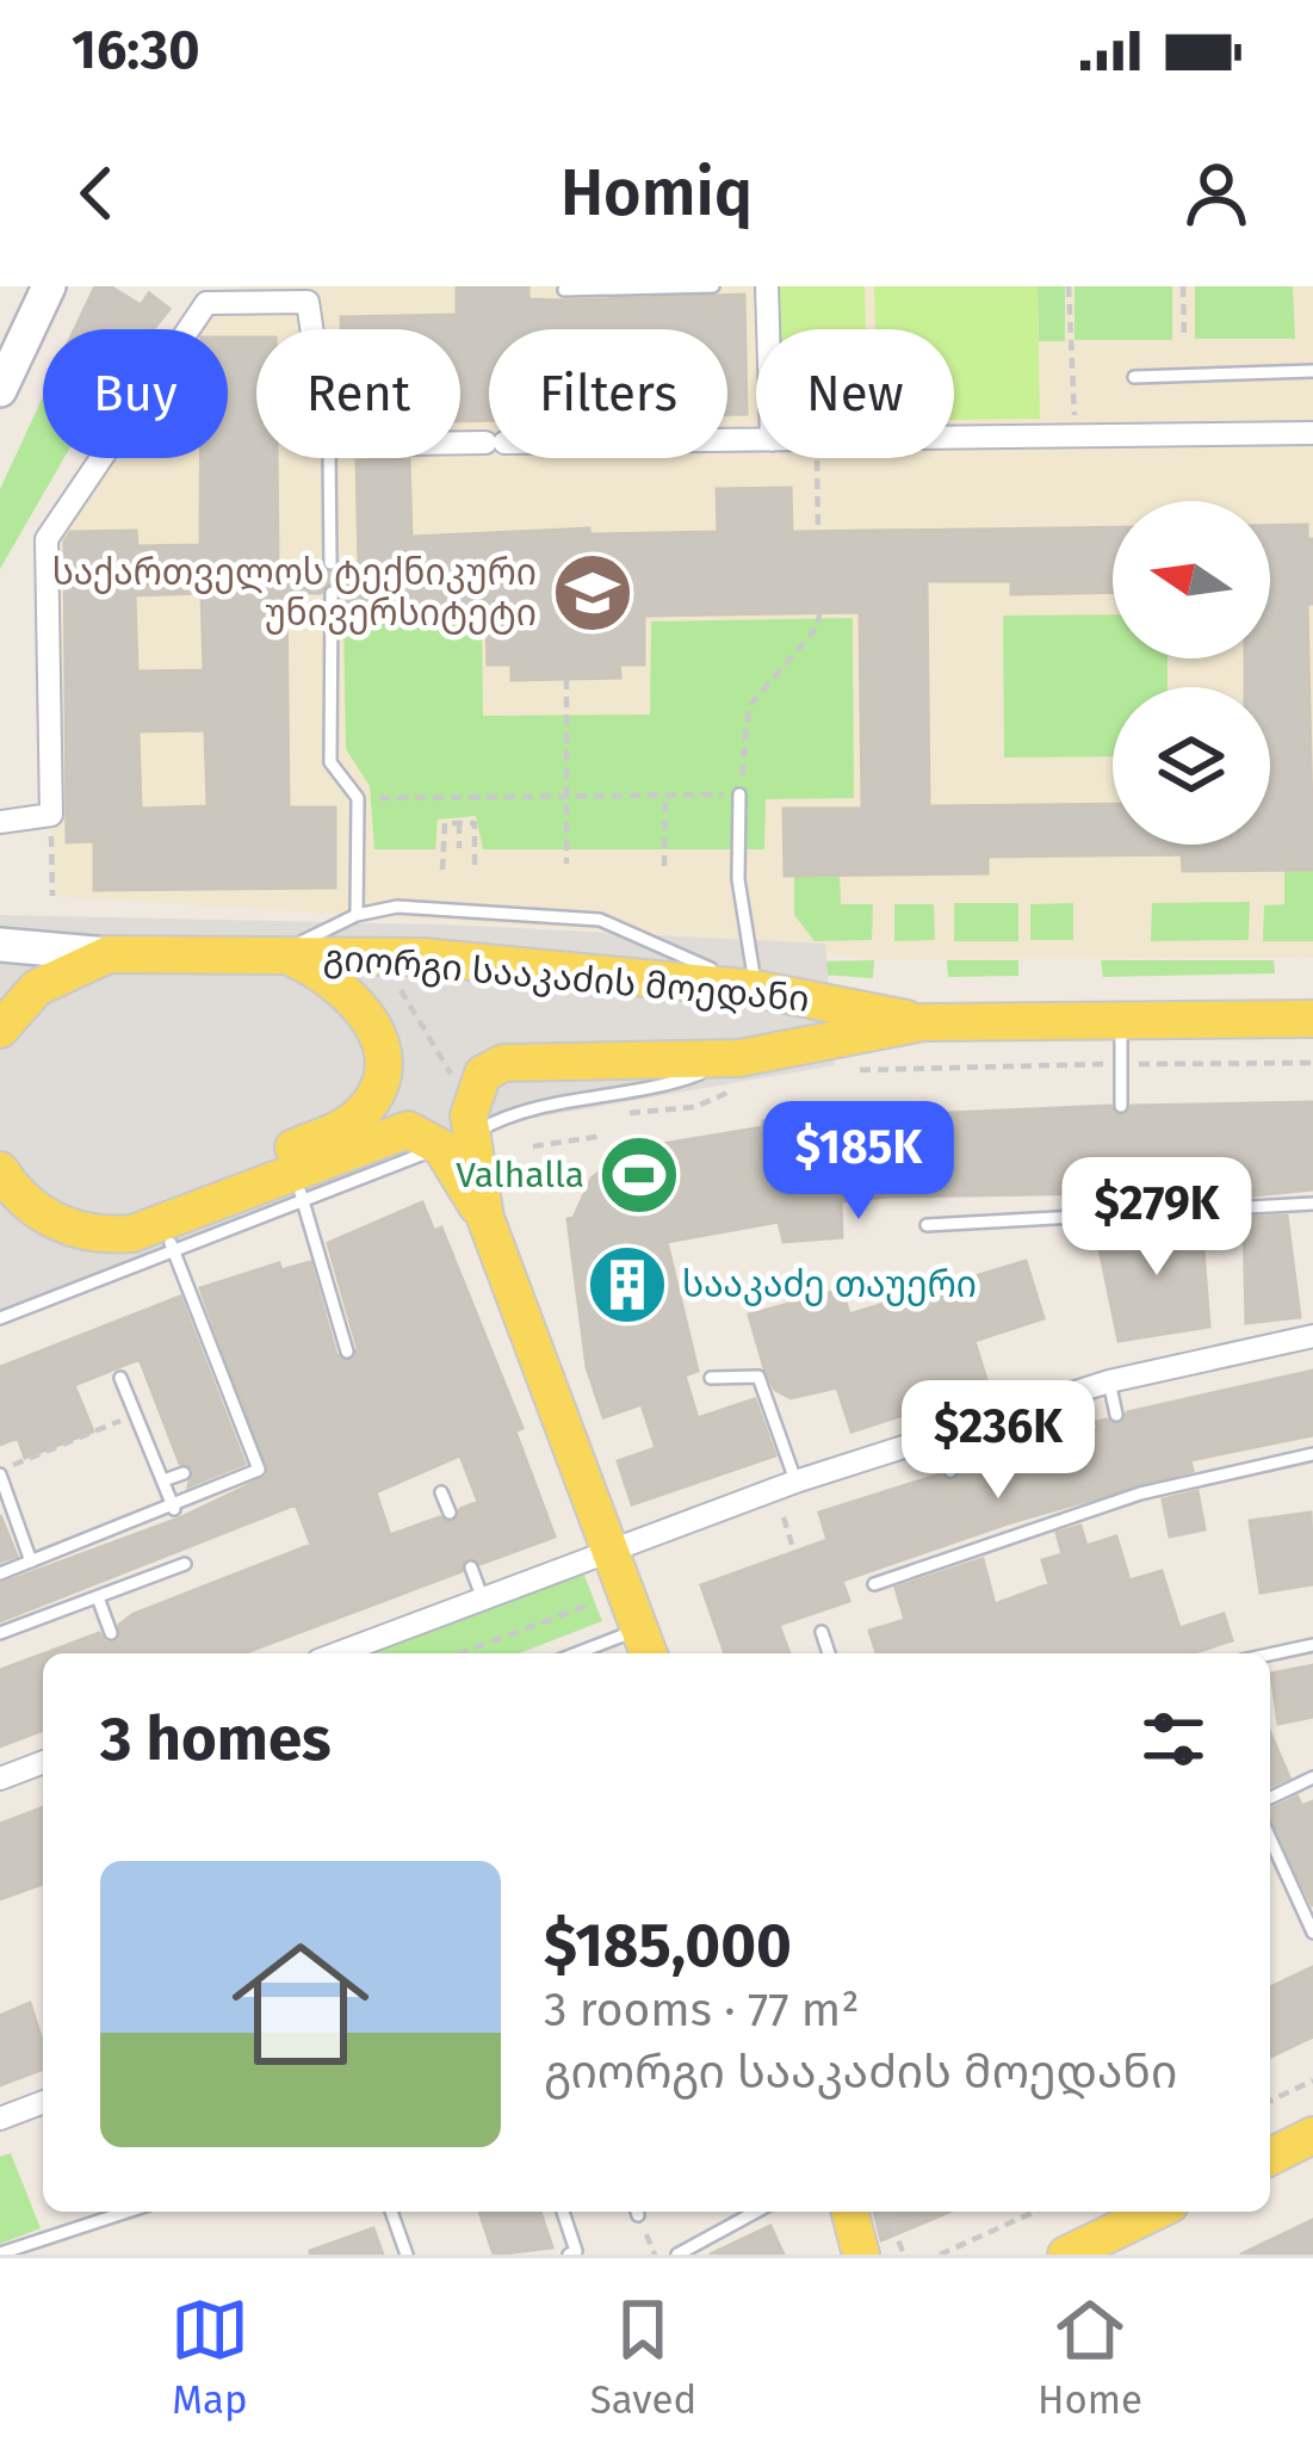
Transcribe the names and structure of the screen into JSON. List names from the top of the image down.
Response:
{
  "streets": {
    "main road": ["გიორგი სააკაძის მოედანი"]
  },
  "places": {
    "school or university": ["საქართველოს ტექნიკური უნივერსიტეტი"],
    "sports": ["Valhalla"],
    "building": ["სააკაძე თაუერი"]
  },
  "north": "left",
  "page": {
    "status": "16:30",
    "header": "Homiq",
    "chip": [
      "Buy",
      "Rent",
      "Filters",
      "New"
    ],
    "price": ["$185K", "$279K", "$236K"],
    "heading": "3 homes",
    "list": [
      {
        "name": "$185,000",
        "note": "3 rooms · 77 m² · გიორგი სააკაძის მოედანი"
      }
    ],
    "tabs": ["Map", "Saved", "Home"]
  }
}
